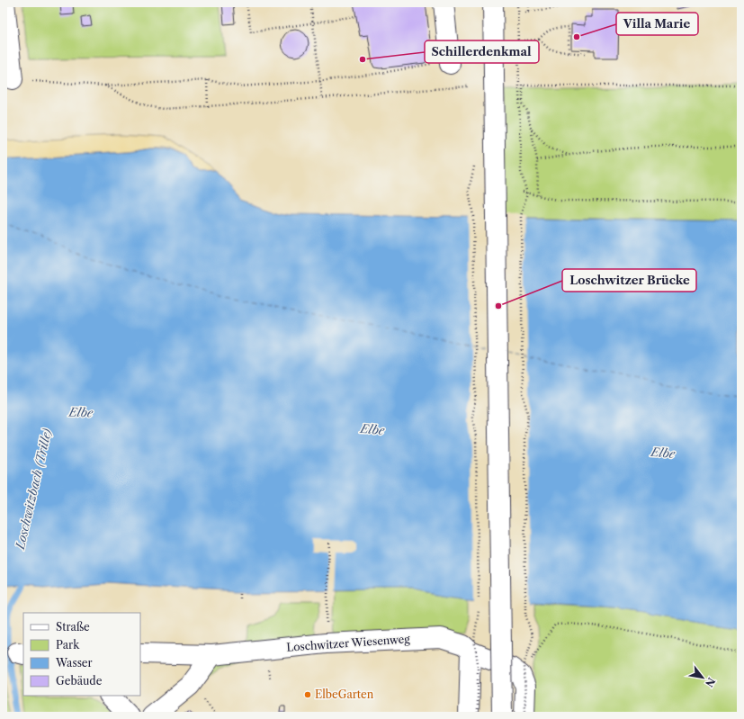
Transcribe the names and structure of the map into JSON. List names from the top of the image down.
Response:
{
  "streets": {
    "main road": ["Loschwitzer Wiesenweg"]
  },
  "water": ["Elbe", "Loschwitzbach (Trille)"],
  "places": [
    "Villa Marie",
    "Schillerdenkmal",
    "Loschwitzer Brücke",
    "ElbeGarten"
  ],
  "legend": [
    "Straße",
    "Park",
    "Wasser",
    "Gebäude"
  ],
  "north": "bottom right"
}
